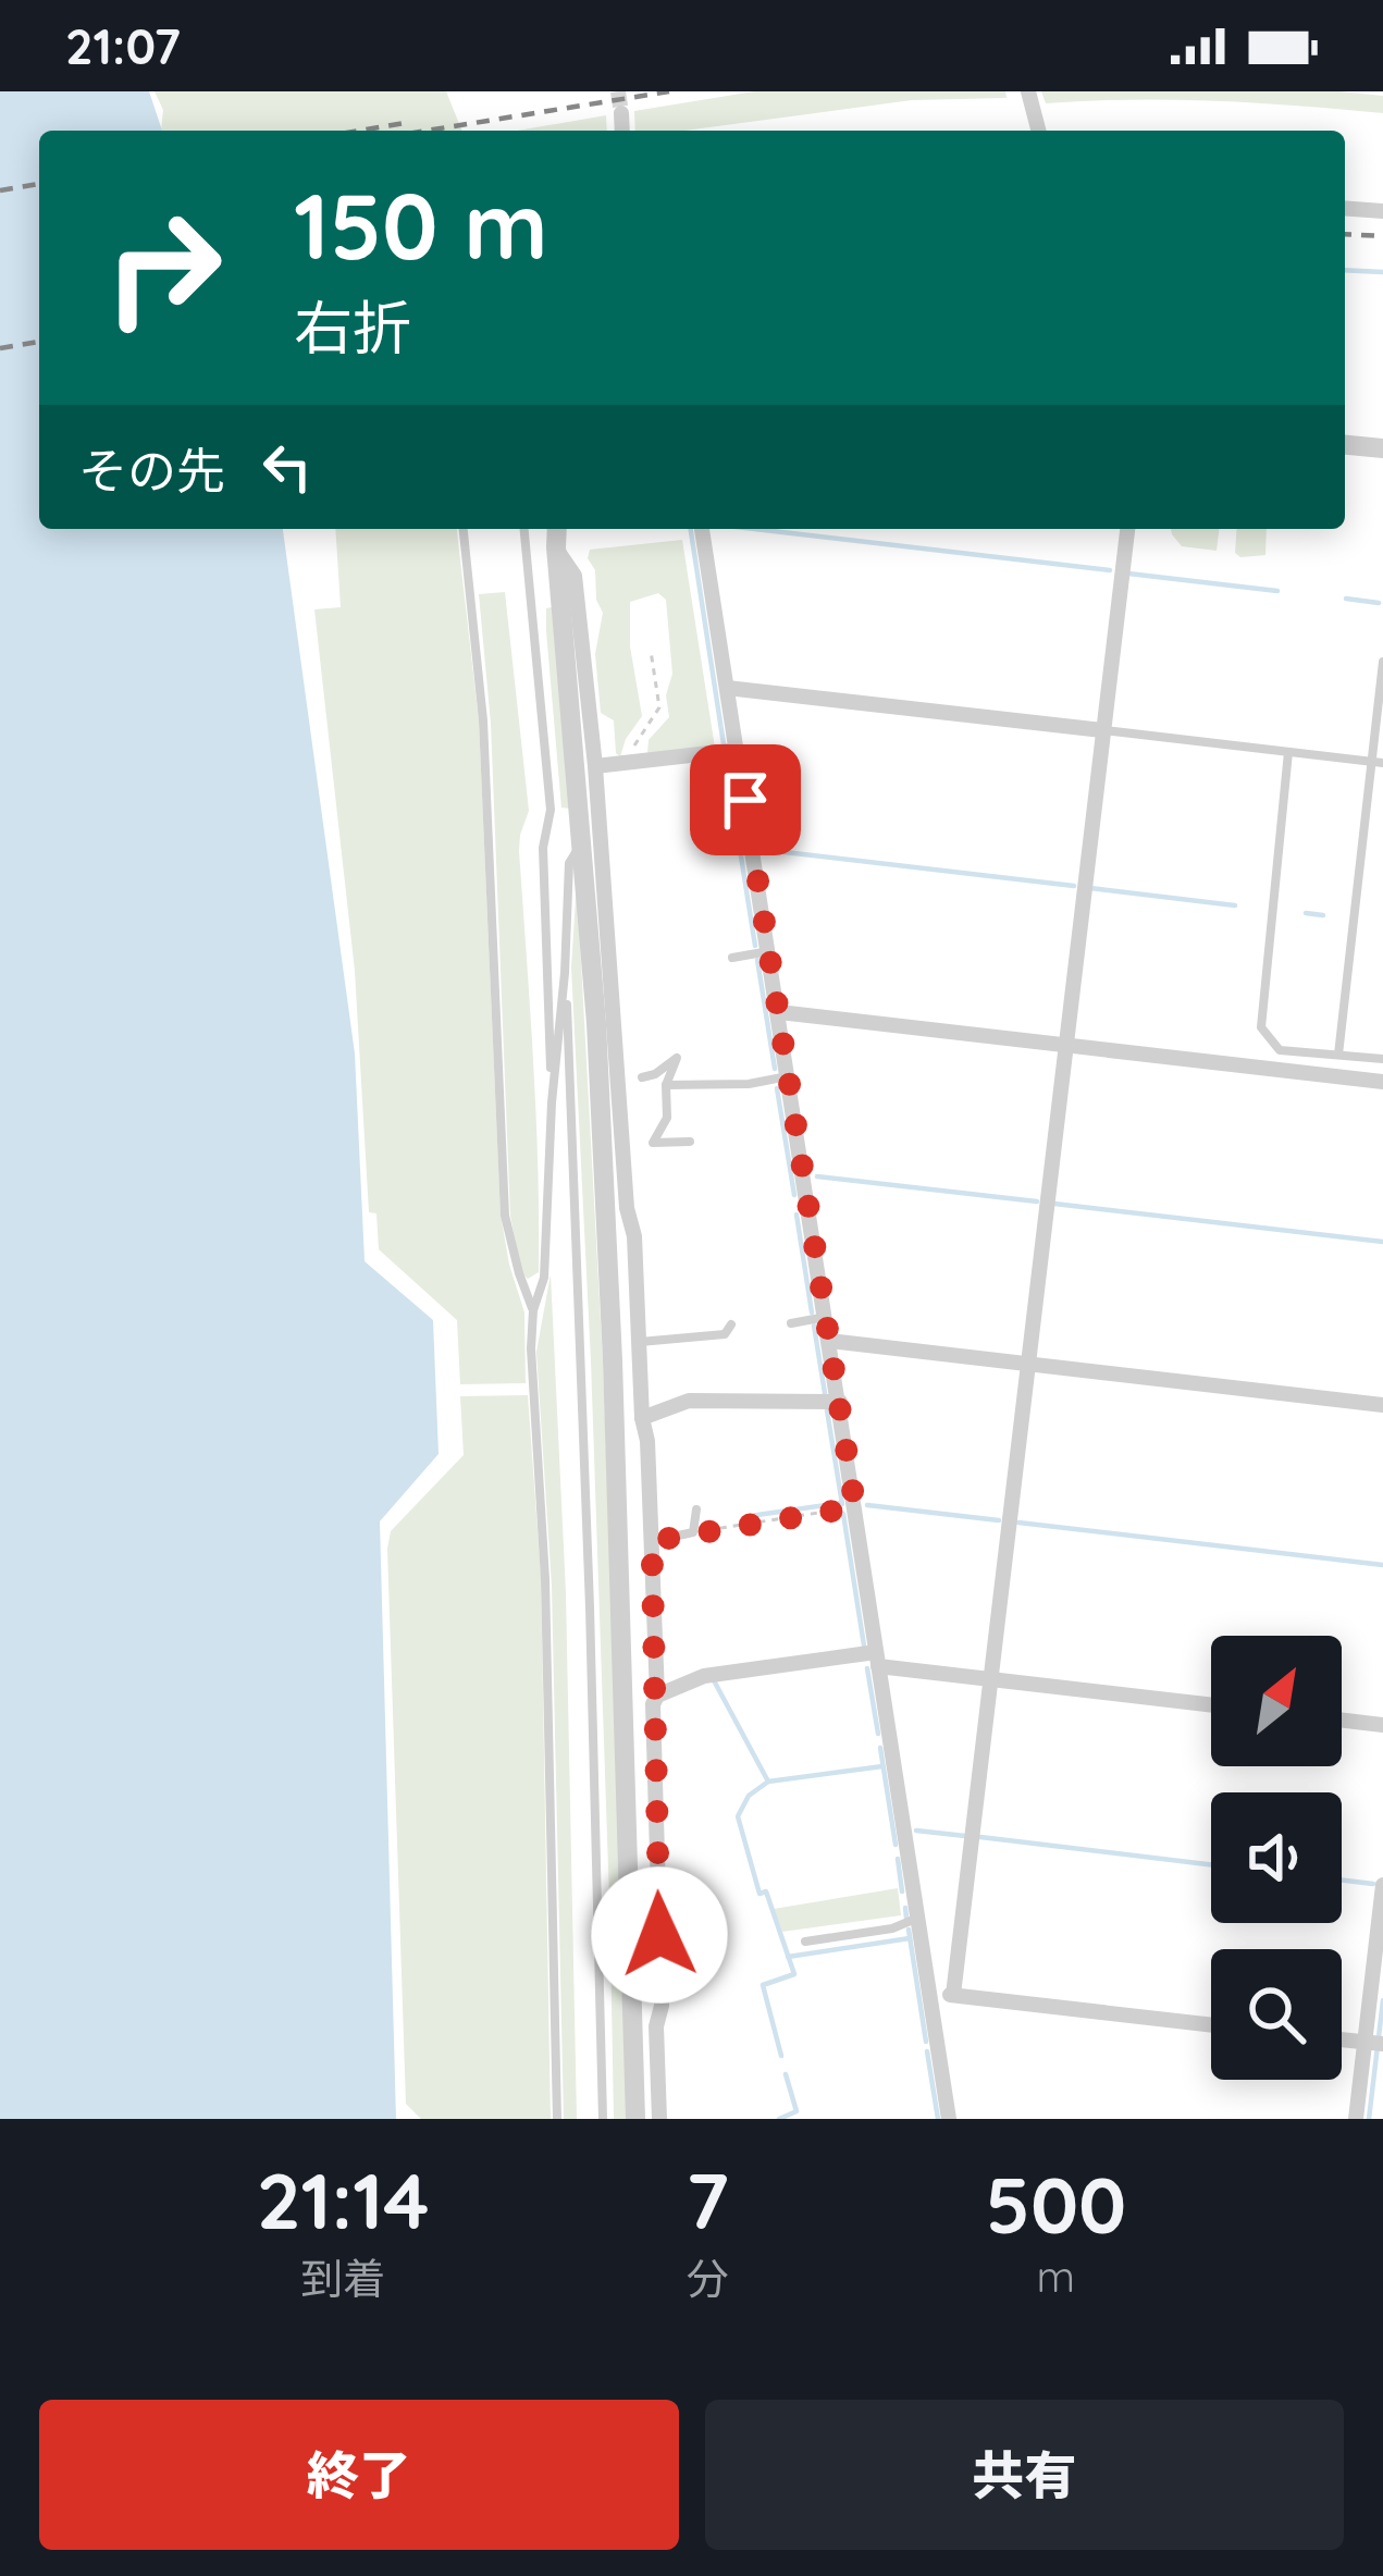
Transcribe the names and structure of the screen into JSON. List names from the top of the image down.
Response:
{
  "north": "top right",
  "page": {
    "status": "21:07",
    "turn": ["150 m", "右折"],
    "then": "その先",
    "eta": [
      "21:14",
      "到着",
      "7",
      "分",
      "500",
      "m"
    ],
    "buttons": ["終了", "共有"]
  }
}
